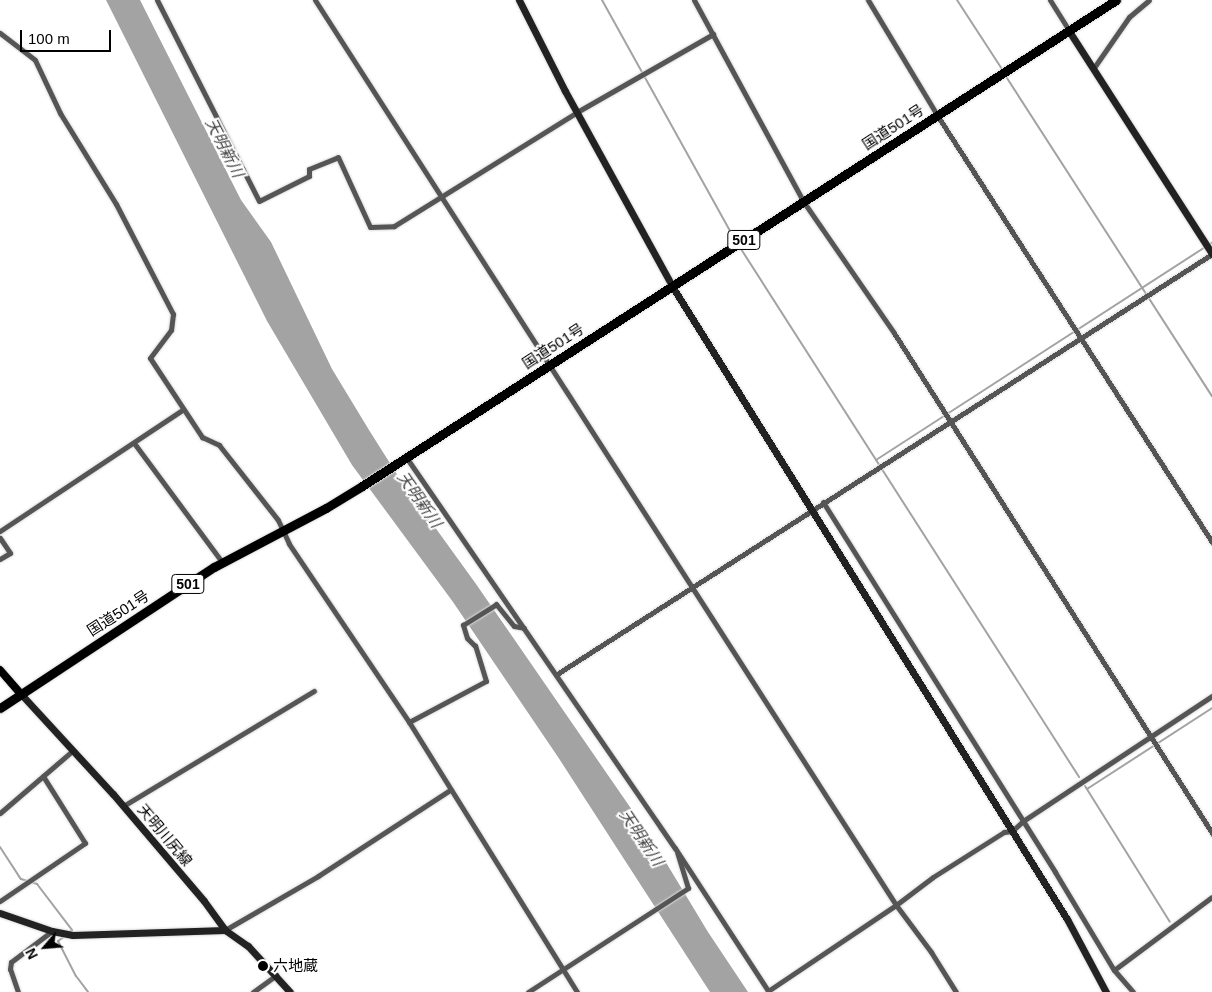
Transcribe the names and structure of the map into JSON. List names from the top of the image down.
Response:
{
  "streets": {
    "highway": ["国道501号", "501"],
    "street": ["天明川尻線"]
  },
  "crossings": [
    ["国道501号", "天明川尻線"]
  ],
  "water": ["天明新川"],
  "places": ["六地蔵"],
  "scale_bar": "100 m",
  "north": "bottom left"
}
